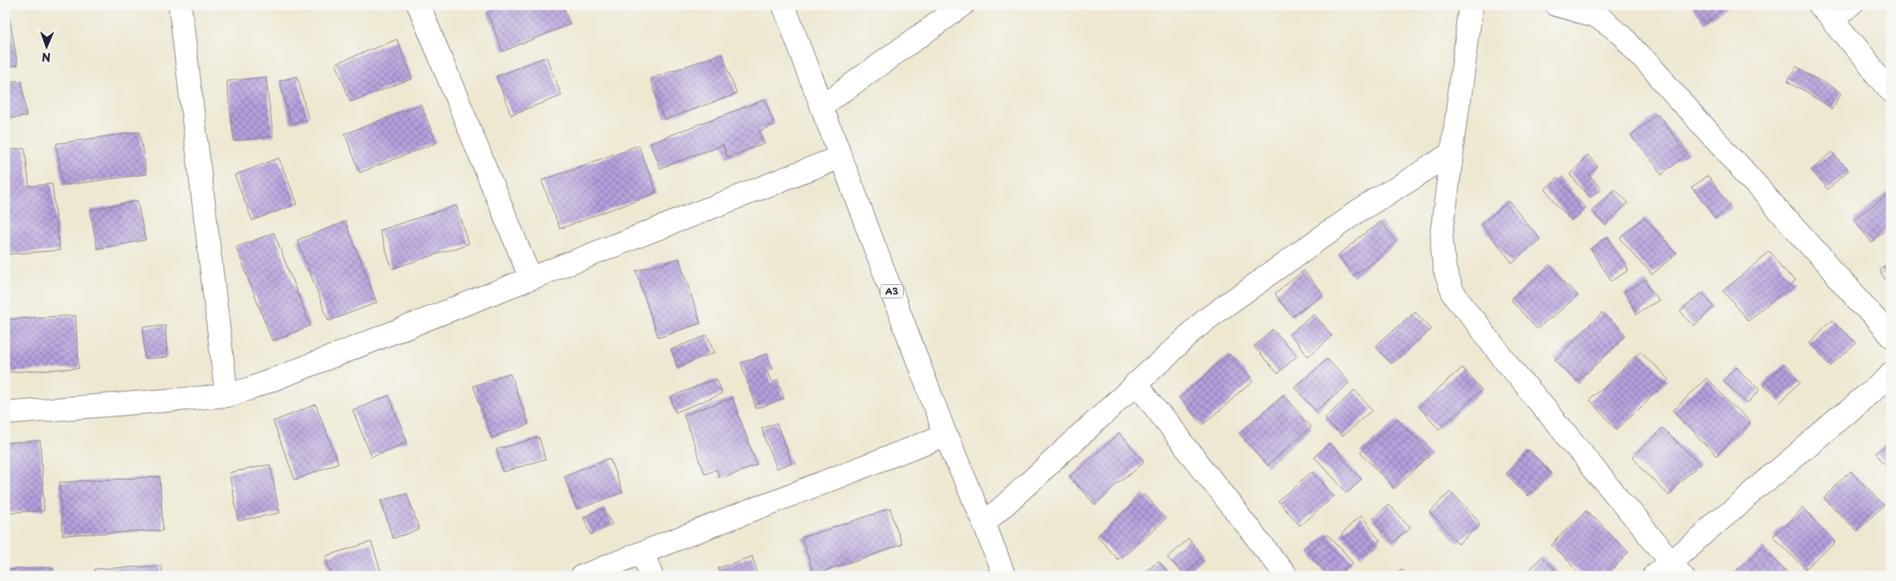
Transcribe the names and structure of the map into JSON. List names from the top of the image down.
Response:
{
  "streets": {
    "main road": ["A3"]
  },
  "north": "bottom"
}
